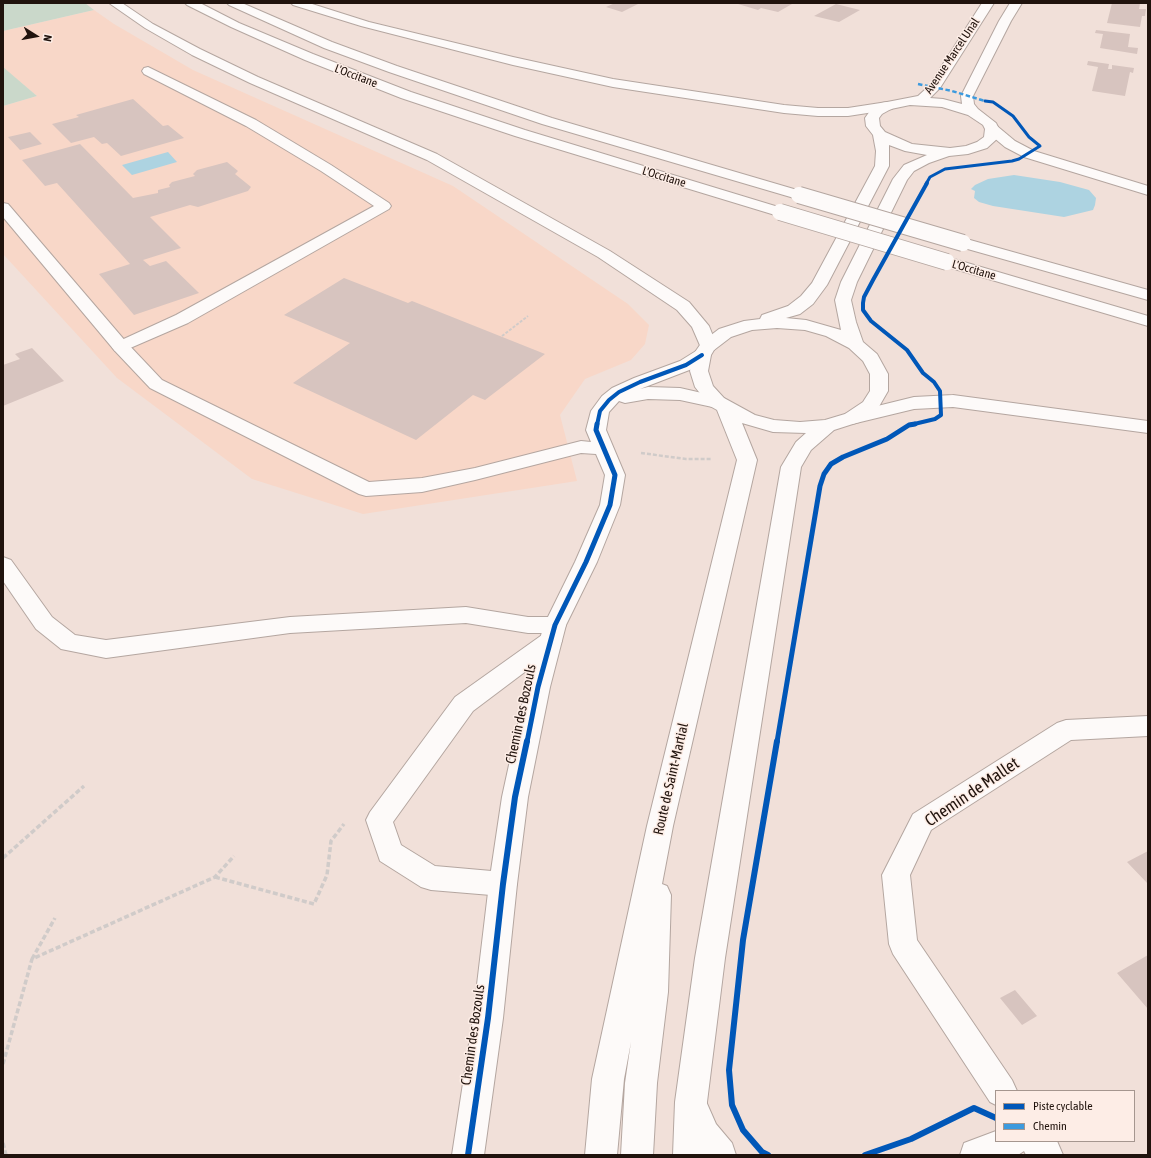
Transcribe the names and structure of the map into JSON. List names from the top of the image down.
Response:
{
  "streets": {
    "main road": [
      "Avenue Marcel Unal",
      "L'Occitane",
      "Chemin des Bozouls",
      "Route de Saint-Martial",
      "Chemin de Mallet"
    ]
  },
  "legend": ["Piste cyclable", "Chemin"],
  "north": "right"
}
